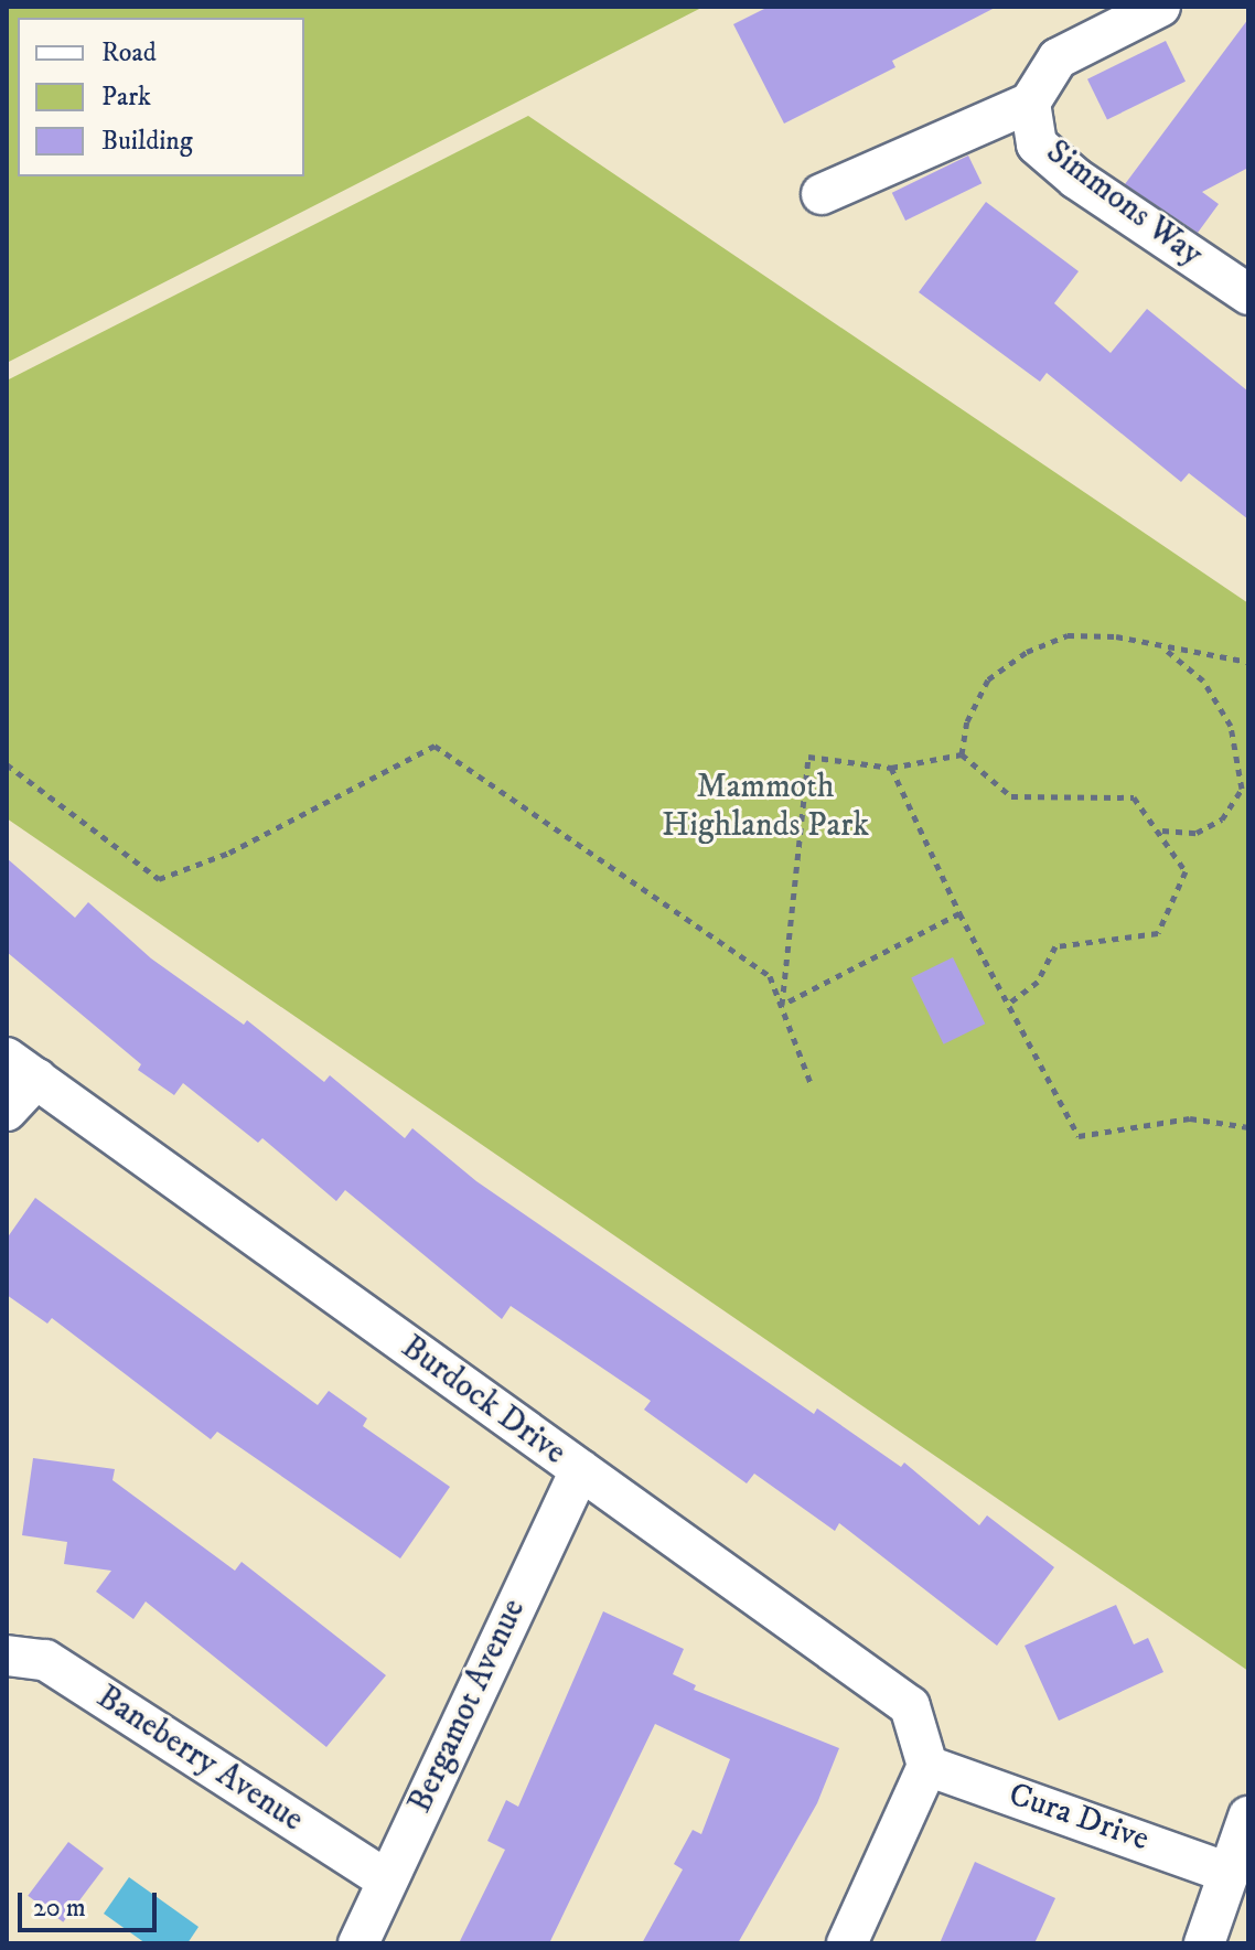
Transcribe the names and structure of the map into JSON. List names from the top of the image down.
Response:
{
  "streets": {
    "street": [
      "Simmons Way",
      "Burdock Drive",
      "Bergamot Avenue",
      "Baneberry Avenue",
      "Cura Drive"
    ]
  },
  "crossings": [
    ["Burdock Drive", "Bergamot Avenue"],
    ["Burdock Drive", "Cura Drive"],
    ["Bergamot Avenue", "Baneberry Avenue"]
  ],
  "parks": ["Mammoth Highlands Park"],
  "legend": ["Road", "Park", "Building"],
  "scale_bar": "20 m"
}
